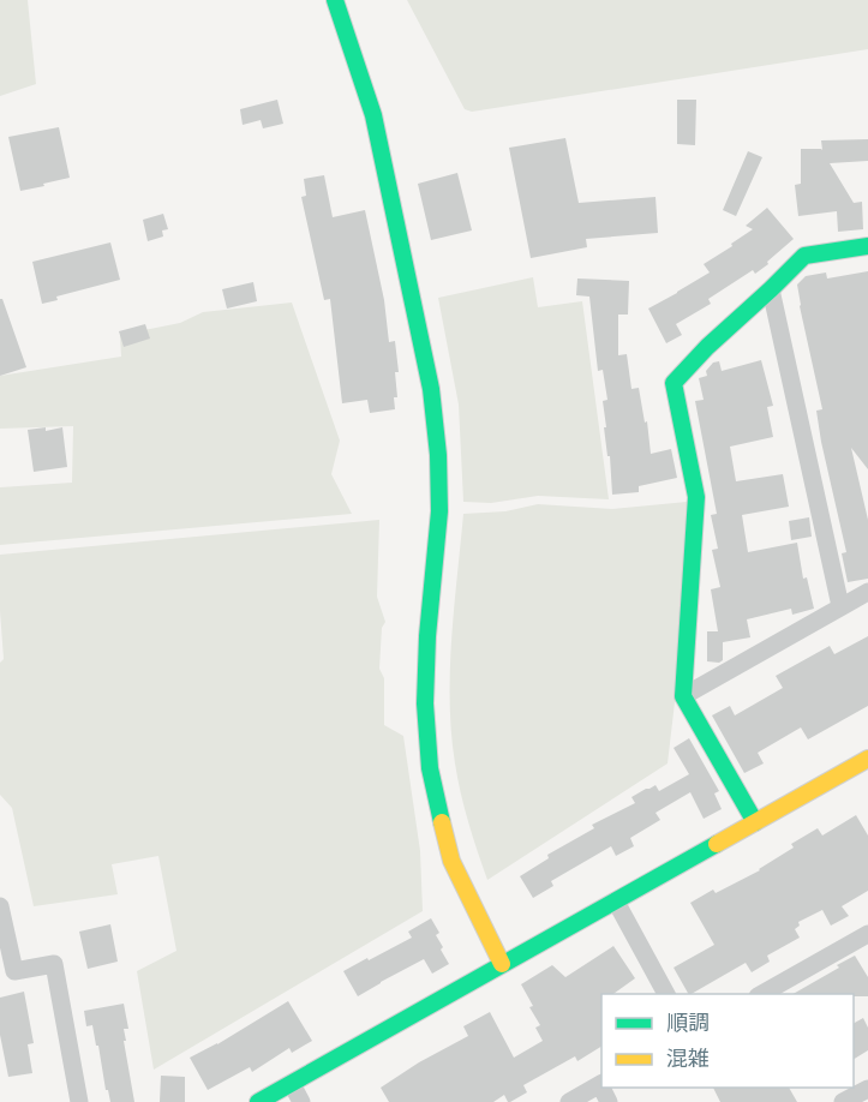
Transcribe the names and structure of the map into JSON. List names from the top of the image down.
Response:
{
  "legend": ["順調", "混雑"]
}
